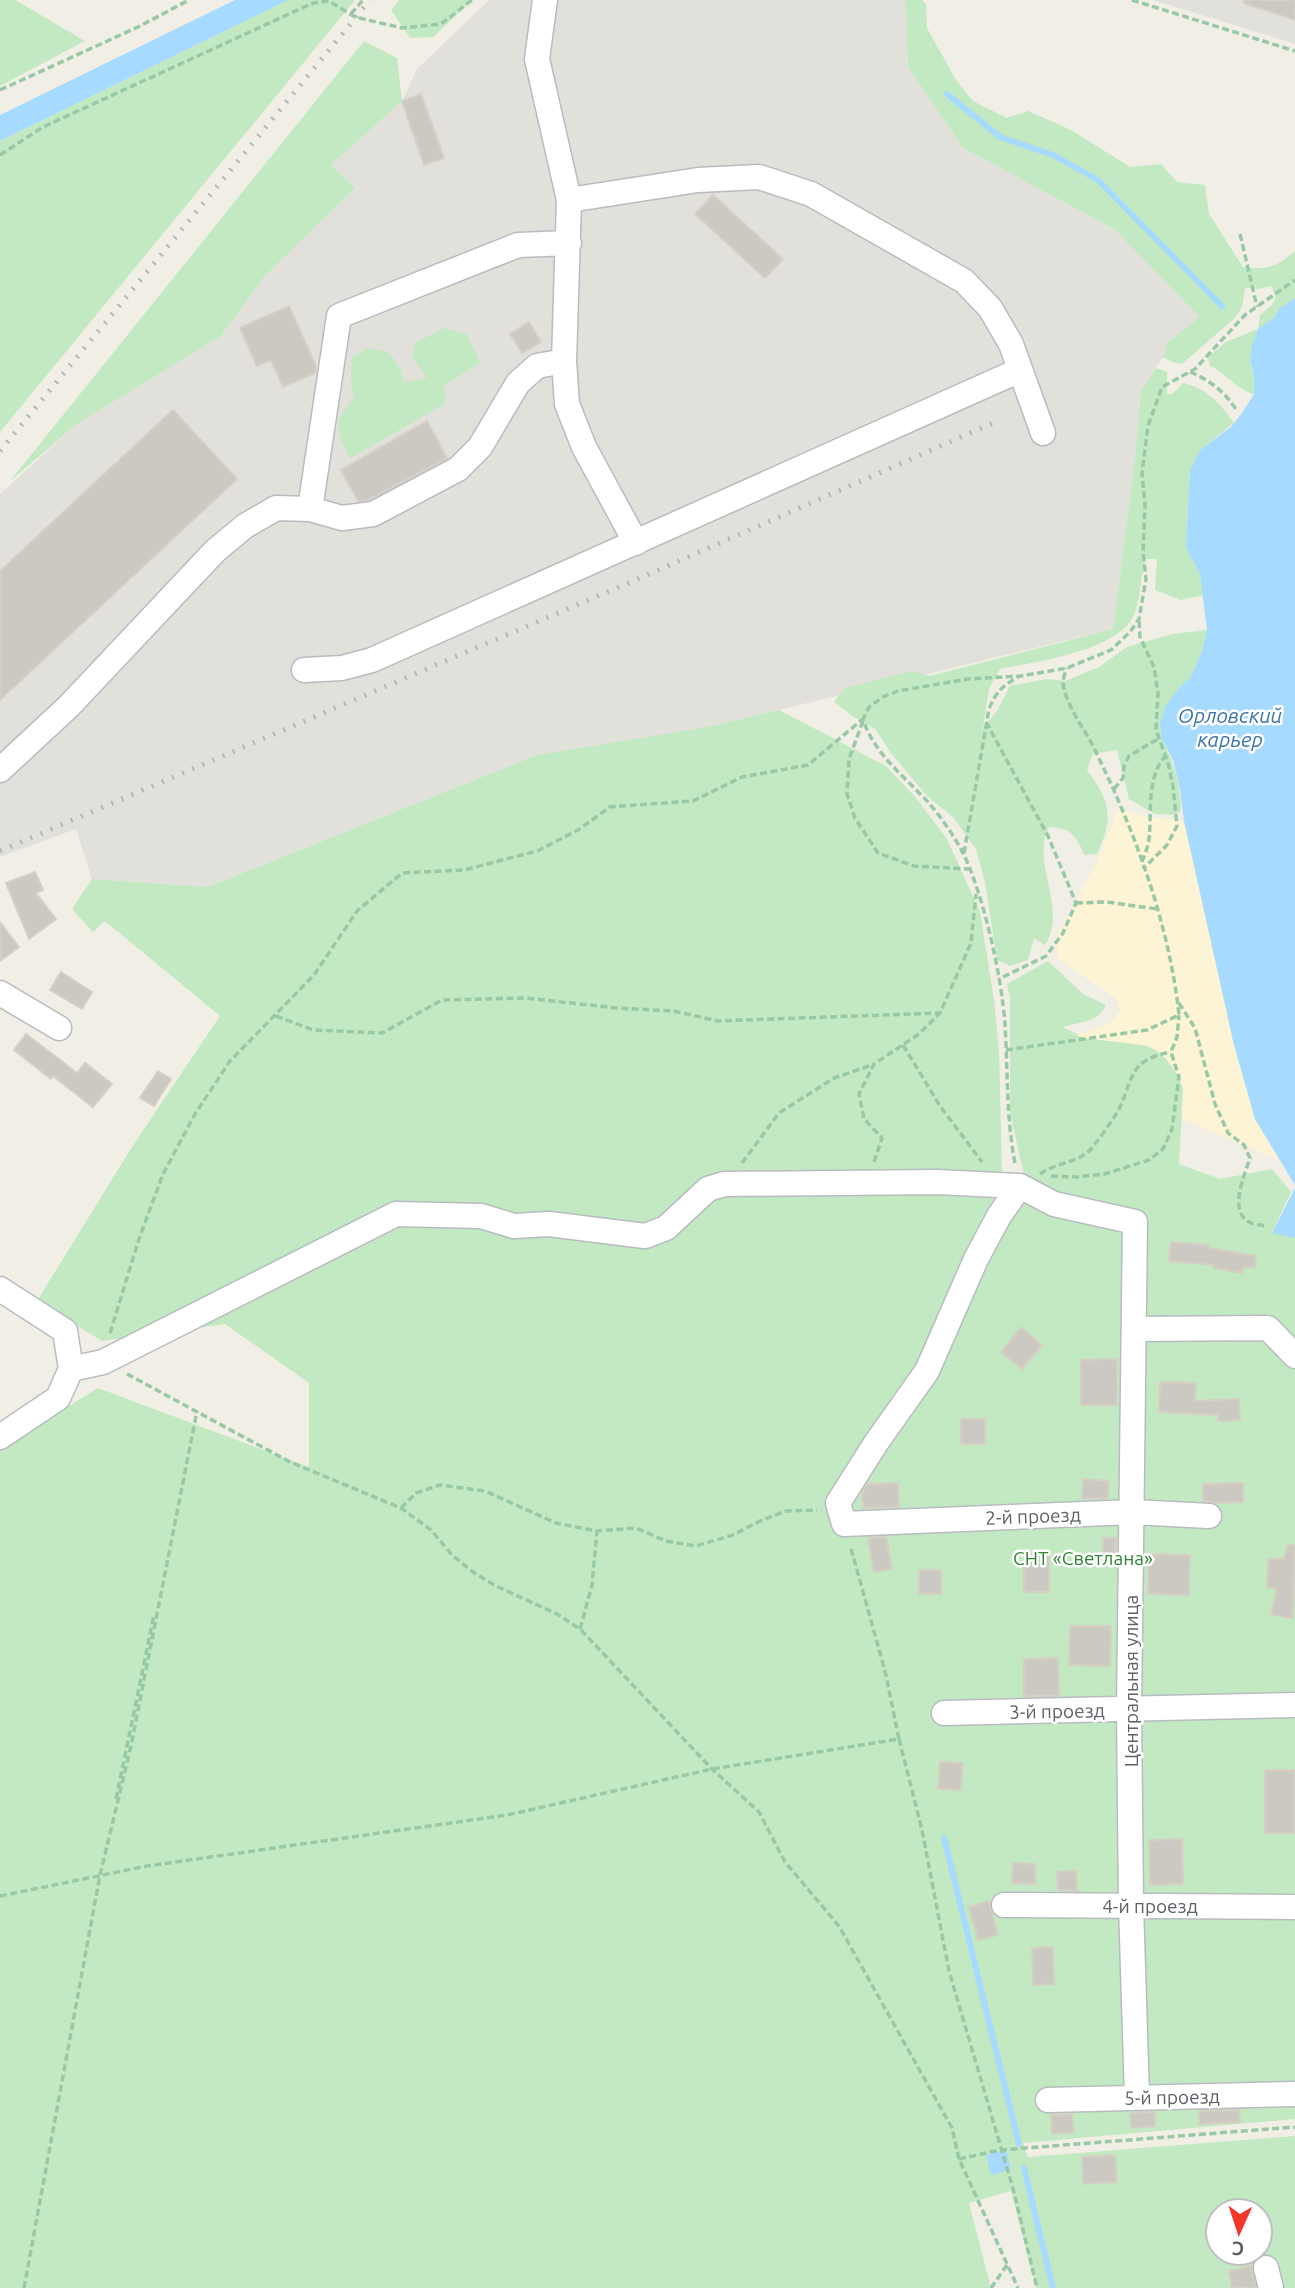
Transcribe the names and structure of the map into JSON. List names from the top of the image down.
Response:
{
  "streets": {
    "street": [
      "2-й проезд",
      "Центральная улица",
      "3-й проезд",
      "4-й проезд",
      "5-й проезд"
    ]
  },
  "crossings": [
    ["2-й проезд", "Центральная улица"],
    ["Центральная улица", "3-й проезд"],
    ["Центральная улица", "4-й проезд"],
    ["Центральная улица", "5-й проезд"]
  ],
  "water": ["Орловский карьер"],
  "parks": ["СНТ «Светлана»"],
  "north": "bottom"
}
